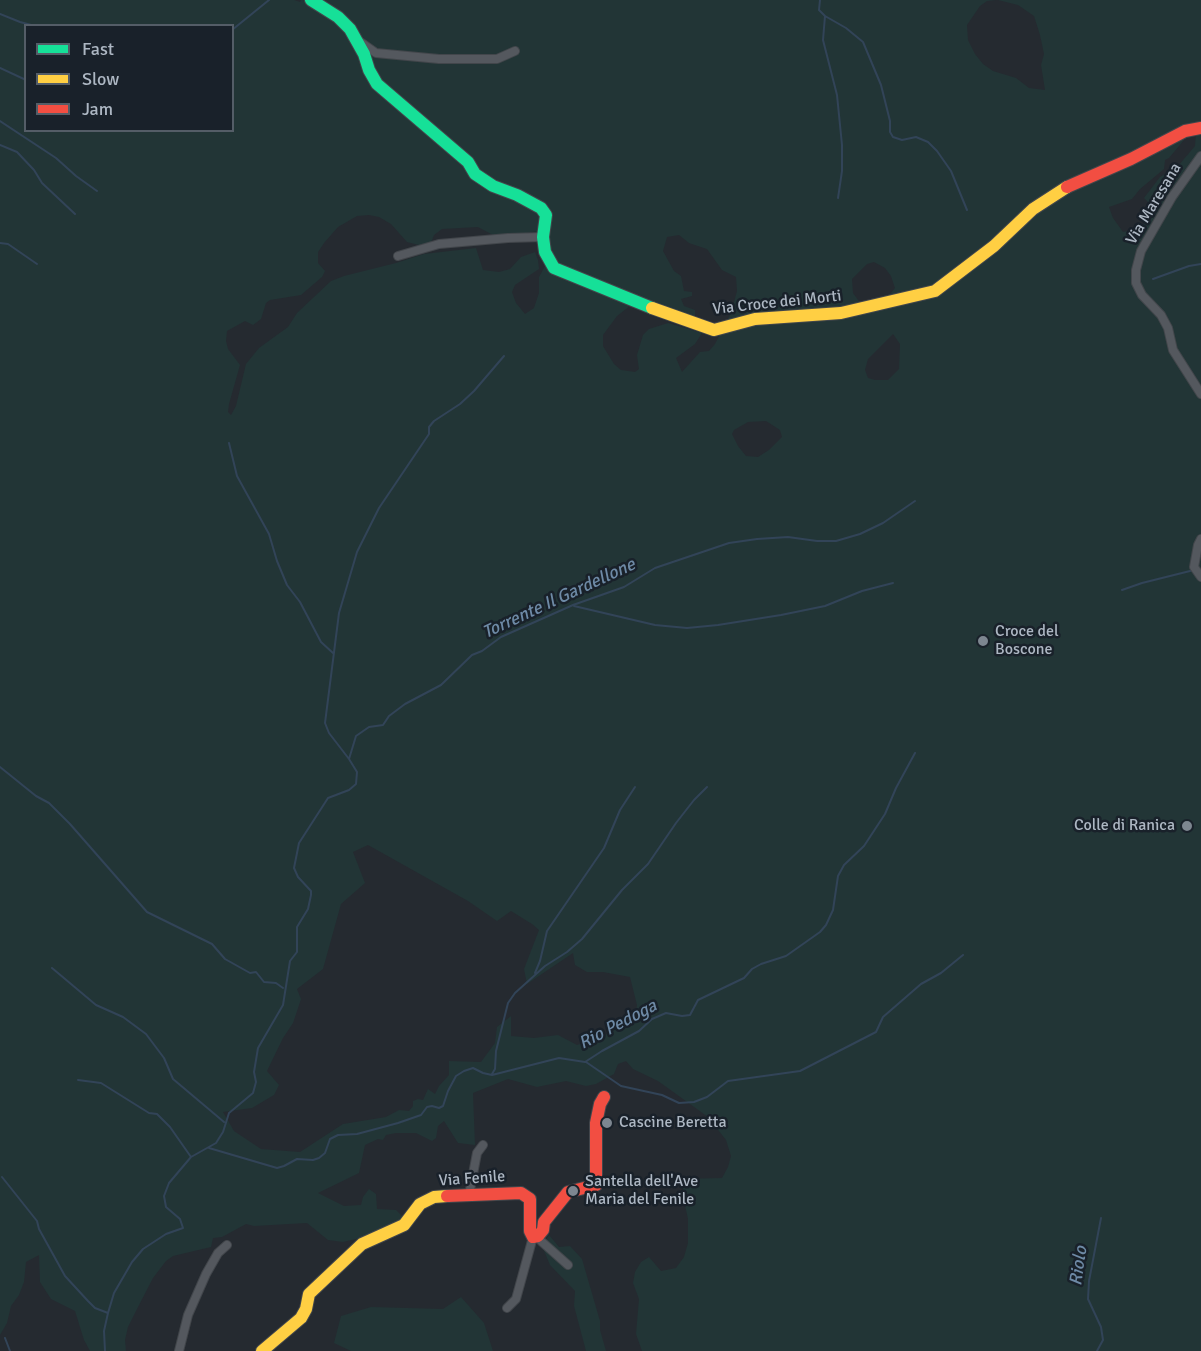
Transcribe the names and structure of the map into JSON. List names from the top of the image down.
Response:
{
  "streets": {
    "street": ["Via Maresana", "Via Croce dei Morti", "Via Fenile"]
  },
  "water": ["Torrente Il Gardellone", "Rio Pedoga", "Riolo"],
  "places": [
    "Croce del Boscone",
    "Colle di Ranica",
    "Cascine Beretta",
    "Santella dell'Ave Maria del Fenile"
  ],
  "legend": ["Fast", "Slow", "Jam"]
}
